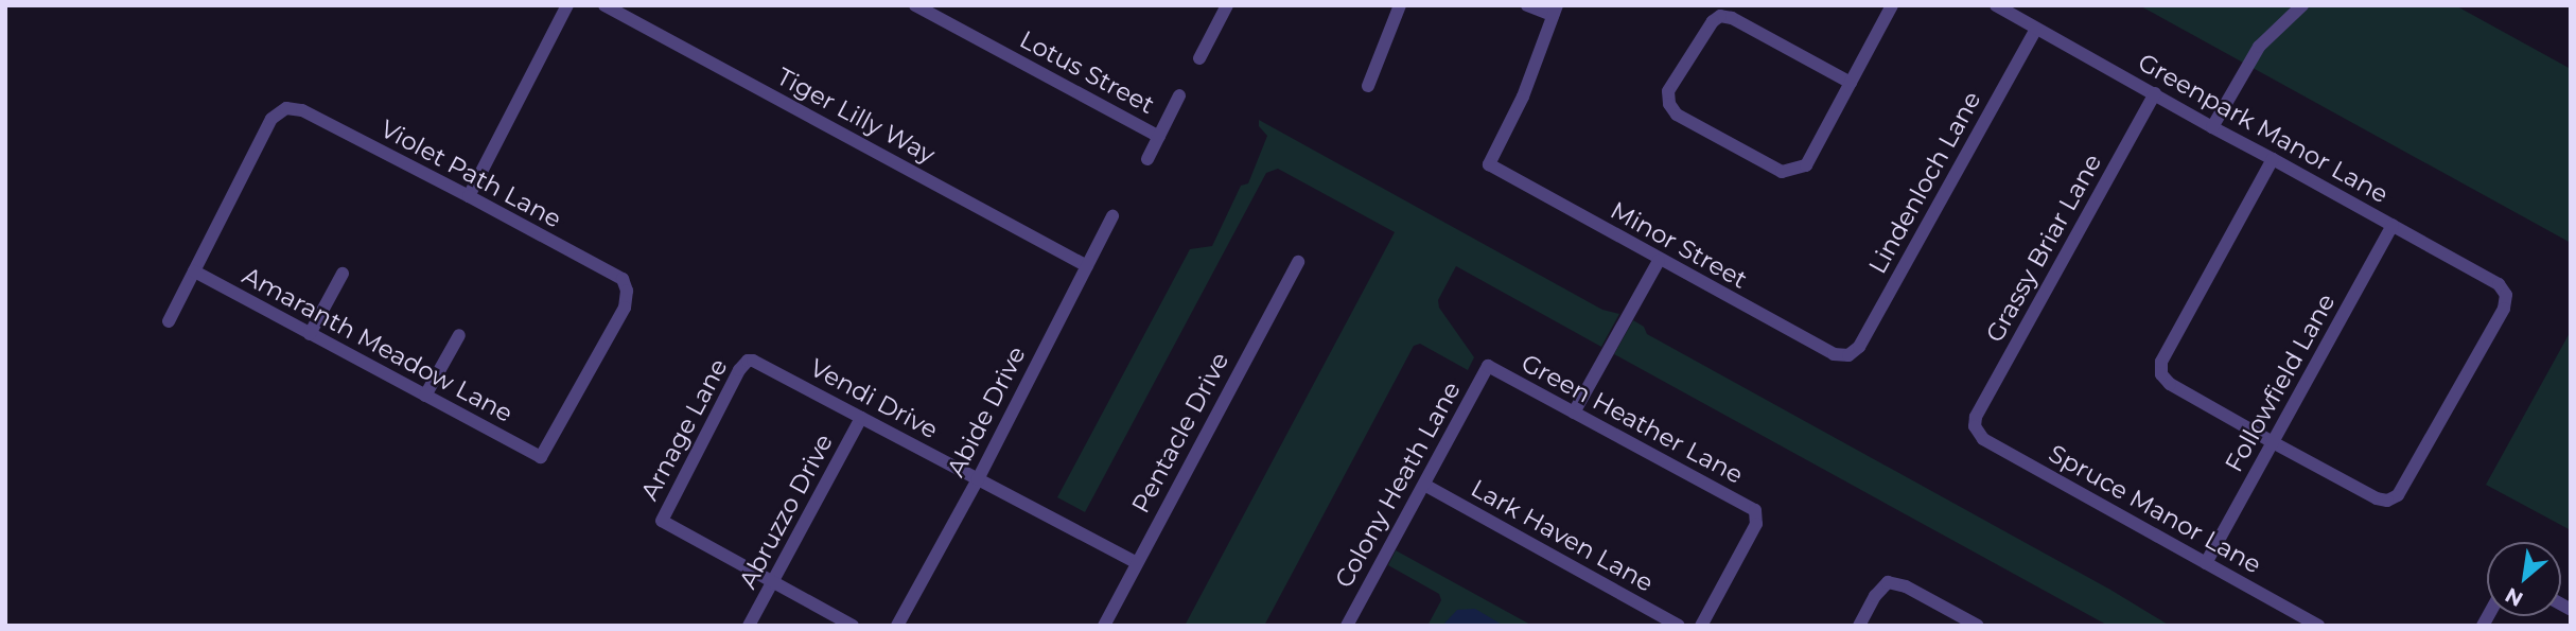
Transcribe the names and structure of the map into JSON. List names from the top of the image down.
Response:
{
  "streets": {
    "street": [
      "Lotus Street",
      "Tiger Lilly Way",
      "Greenpark Manor Lane",
      "Violet Path Lane",
      "Lindenloch Lane",
      "Minor Street",
      "Grassy Briar Lane",
      "Amaranth Meadow Lane",
      "Followfield Lane",
      "Vendi Drive",
      "Abide Drive",
      "Green Heather Lane",
      "Arnage Lane",
      "Pentacle Drive",
      "Colony Heath Lane",
      "Spruce Manor Lane",
      "Abruzzo Drive",
      "Lark Haven Lane"
    ]
  },
  "crossings": [
    ["Tiger Lilly Way", "Abide Drive"],
    ["Greenpark Manor Lane", "Lindenloch Lane"],
    ["Greenpark Manor Lane", "Grassy Briar Lane"],
    ["Greenpark Manor Lane", "Followfield Lane"],
    ["Violet Path Lane", "Amaranth Meadow Lane"],
    ["Lindenloch Lane", "Minor Street"],
    ["Grassy Briar Lane", "Spruce Manor Lane"],
    ["Followfield Lane", "Spruce Manor Lane"],
    ["Vendi Drive", "Abide Drive"],
    ["Vendi Drive", "Arnage Lane"],
    ["Vendi Drive", "Pentacle Drive"],
    ["Vendi Drive", "Abruzzo Drive"],
    ["Green Heather Lane", "Colony Heath Lane"],
    ["Arnage Lane", "Abruzzo Drive"],
    ["Colony Heath Lane", "Lark Haven Lane"]
  ],
  "north": "bottom left"
}
